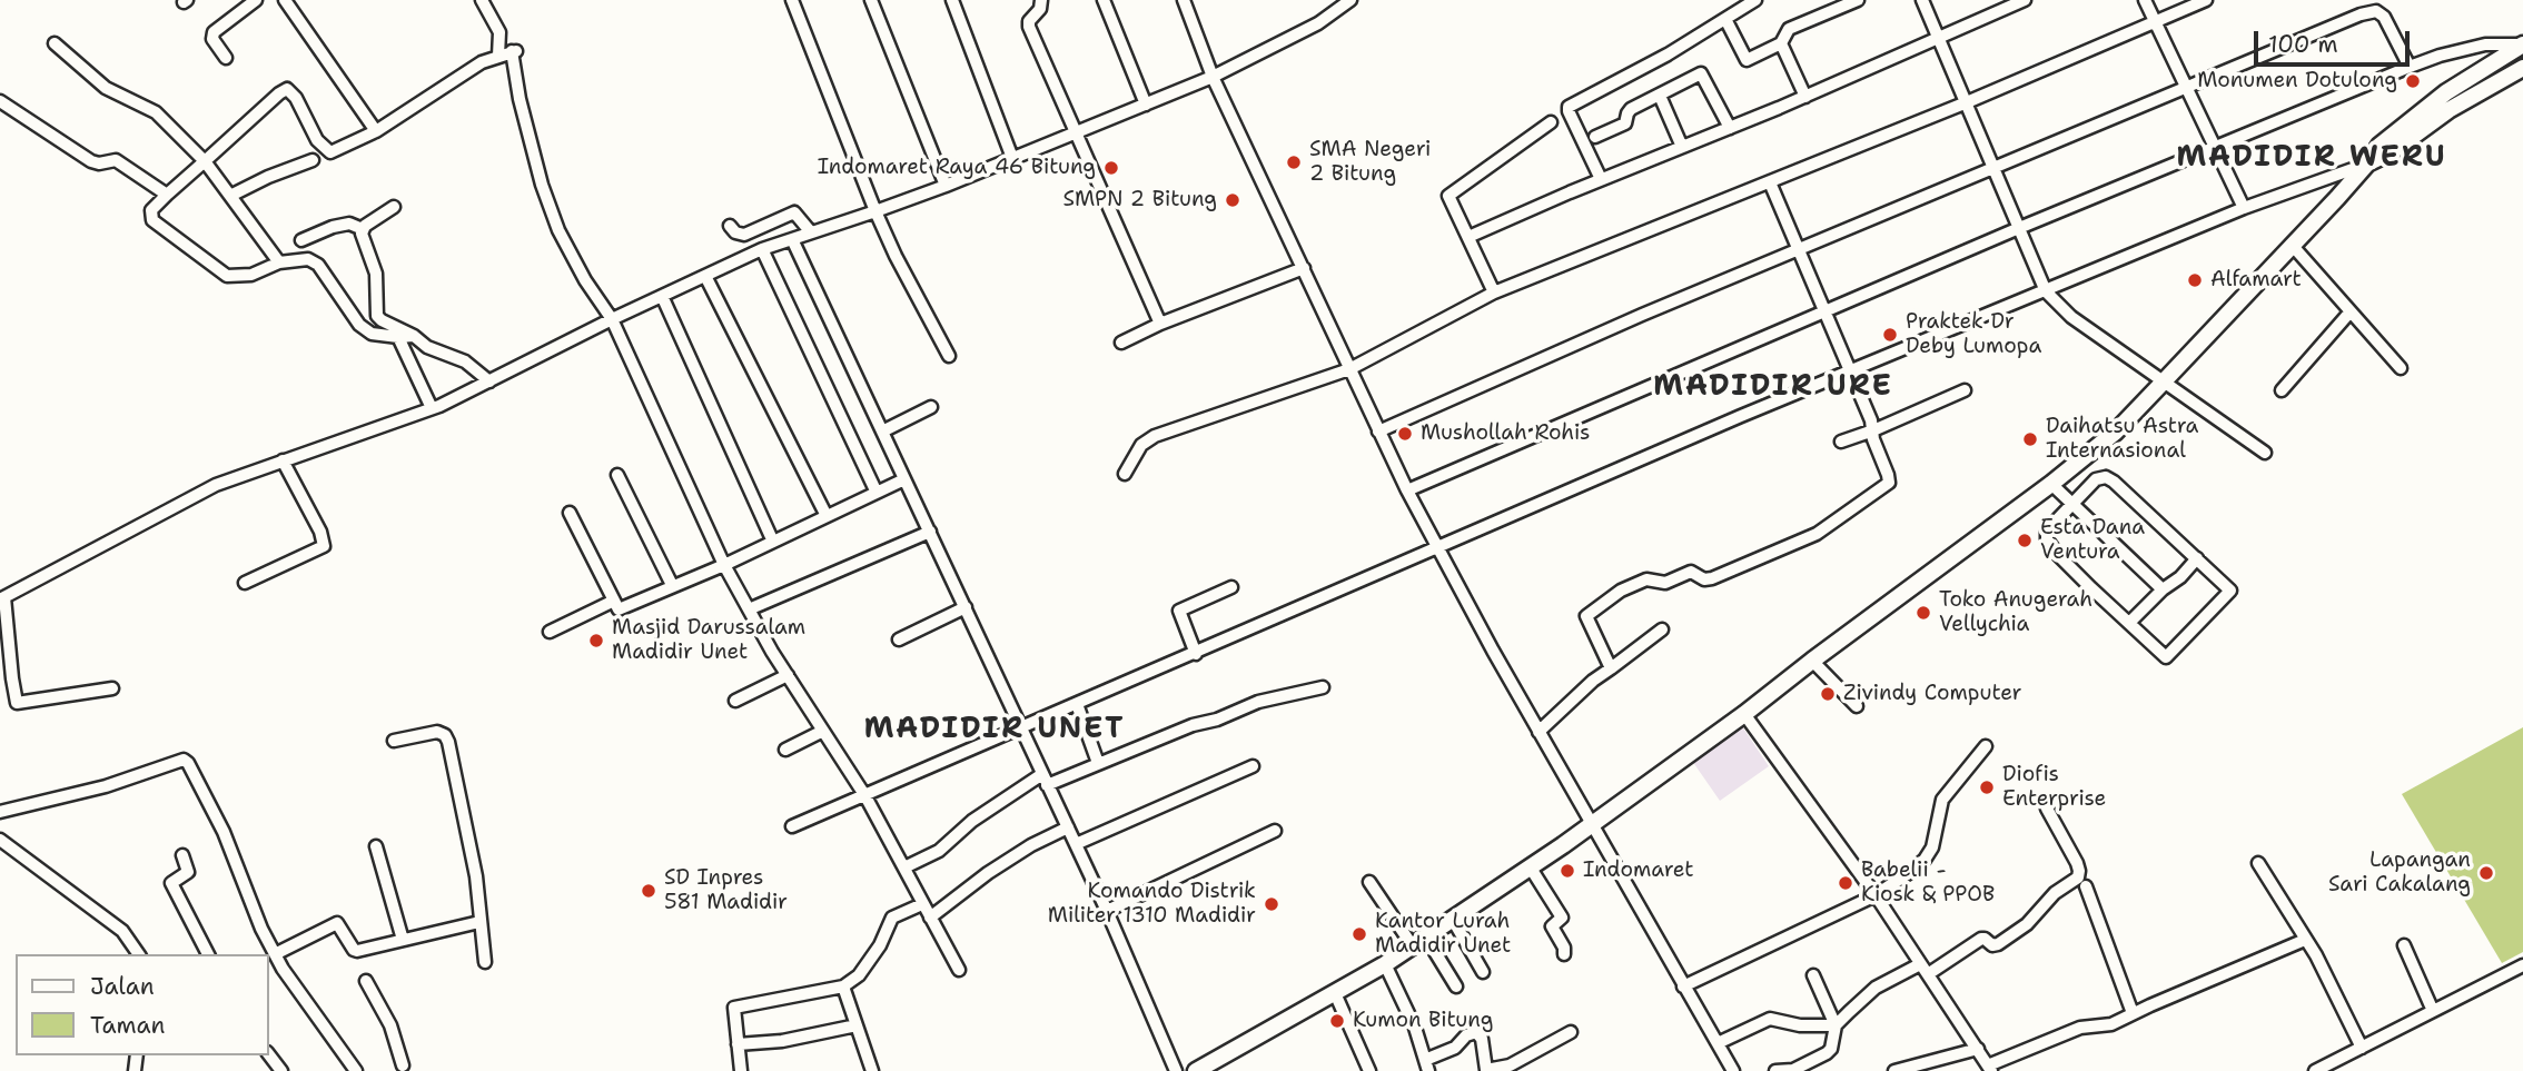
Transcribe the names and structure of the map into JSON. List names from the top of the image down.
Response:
{
  "districts": ["MADIDIR WERU", "MADIDIR URE", "MADIDIR UNET"],
  "places": [
    "Monumen Dotulong",
    "SMA Negeri 2 Bitung",
    "Indomaret Raya 46 Bitung",
    "SMPN 2 Bitung",
    "Alfamart",
    "Praktek Dr Deby Lumopa",
    "Mushollah Rohis",
    "Daihatsu Astra Internasional",
    "Esta Dana Ventura",
    "Toko Anugerah Vellychia",
    "Masjid Darussalam Madidir Unet",
    "Zivindy Computer",
    "Diofis Enterprise",
    "Indomaret",
    "Lapangan Sari Cakalang",
    "Babelii - Kiosk & PPOB",
    "SD Inpres 581 Madidir",
    "Komando Distrik Militer 1310 Madidir",
    "Kantor Lurah Madidir Unet",
    "Kumon Bitung"
  ],
  "legend": ["Jalan", "Taman"],
  "scale_bar": "100 m"
}
